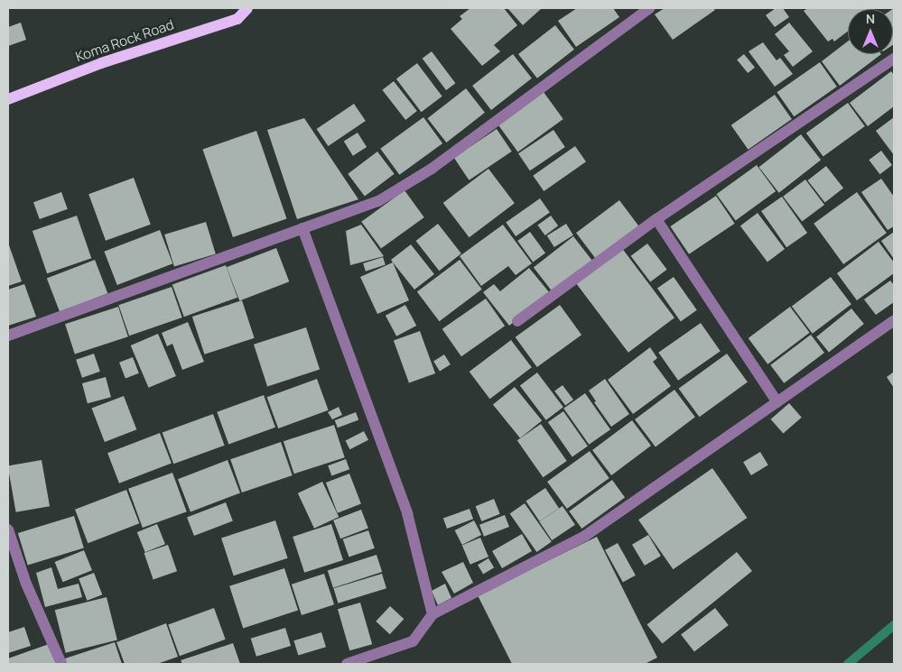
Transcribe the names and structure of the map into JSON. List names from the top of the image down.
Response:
{
  "streets": {
    "main road": ["Koma Rock Road"]
  },
  "north": "top"
}
